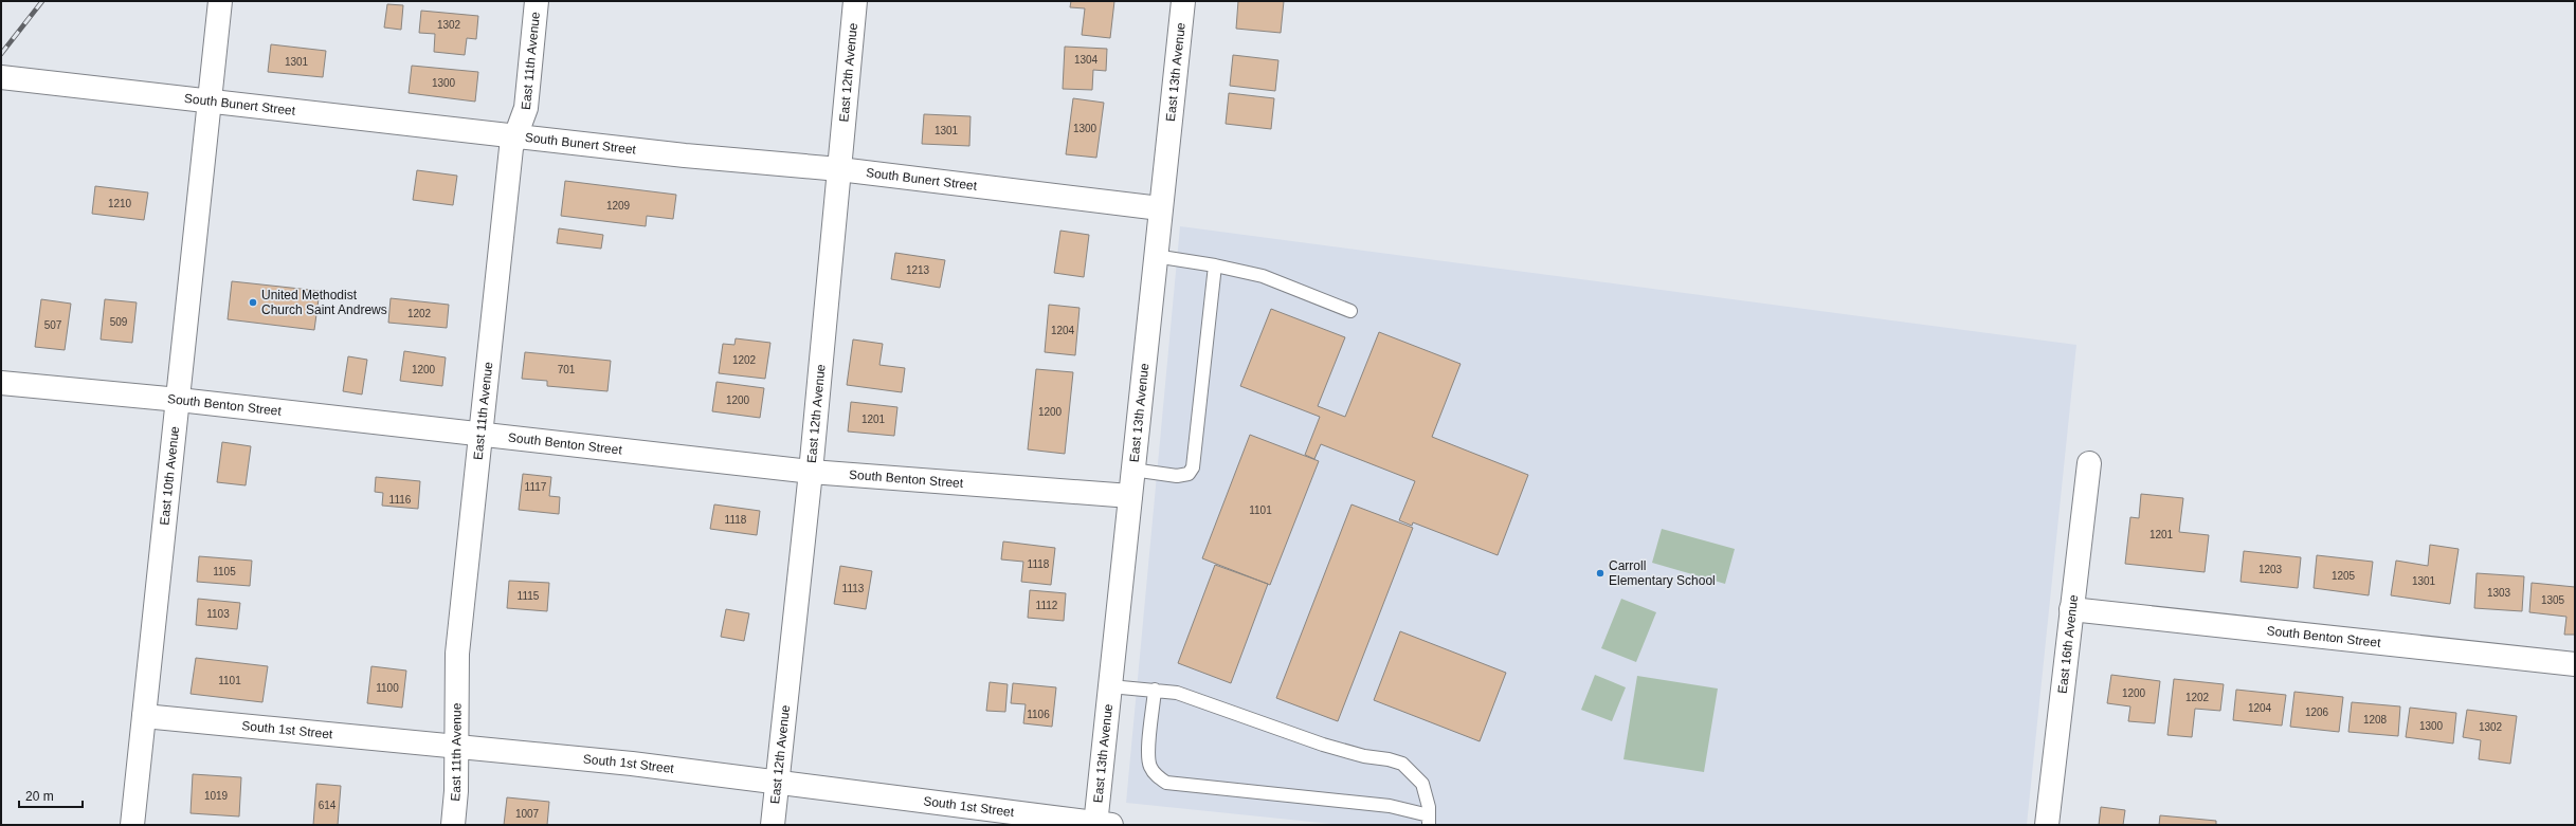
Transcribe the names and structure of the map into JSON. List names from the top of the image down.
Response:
{
  "streets": {
    "street": [
      "East 11th Avenue",
      "East 12th Avenue",
      "East 13th Avenue",
      "South Bunert Street",
      "South Benton Street",
      "East 10th Avenue",
      "East 16th Avenue",
      "South 1st Street"
    ]
  },
  "crossings": [
    ["East 11th Avenue", "South Bunert Street"],
    ["East 11th Avenue", "South Benton Street"],
    ["East 11th Avenue", "South 1st Street"],
    ["East 12th Avenue", "South Bunert Street"],
    ["East 12th Avenue", "South Benton Street"],
    ["East 12th Avenue", "South 1st Street"],
    ["East 13th Avenue", "South Bunert Street"],
    ["East 13th Avenue", "South Benton Street"],
    ["East 13th Avenue", "South 1st Street"],
    ["South Bunert Street", "East 10th Avenue"],
    ["South Benton Street", "East 10th Avenue"],
    ["South Benton Street", "East 16th Avenue"],
    ["East 10th Avenue", "South 1st Street"]
  ],
  "places": ["United Methodist Church Saint Andrews", "Carroll Elementary School"],
  "house_numbers": [
    "1302",
    "1304",
    "1301",
    "1300",
    "1300",
    "1301",
    "1210",
    "1209",
    "1213",
    "1202",
    "509",
    "507",
    "1204",
    "1202",
    "1200",
    "701",
    "1200",
    "1200",
    "1201",
    "1117",
    "1116",
    "1101",
    "1118",
    "1201",
    "1118",
    "1203",
    "1105",
    "1205",
    "1301",
    "1113",
    "1303",
    "1115",
    "1305",
    "1112",
    "1103",
    "1101",
    "1100",
    "1200",
    "1202",
    "1204",
    "1206",
    "1106",
    "1208",
    "1300",
    "1302",
    "1019",
    "614",
    "1007"
  ],
  "scale_bar": "20 m"
}
